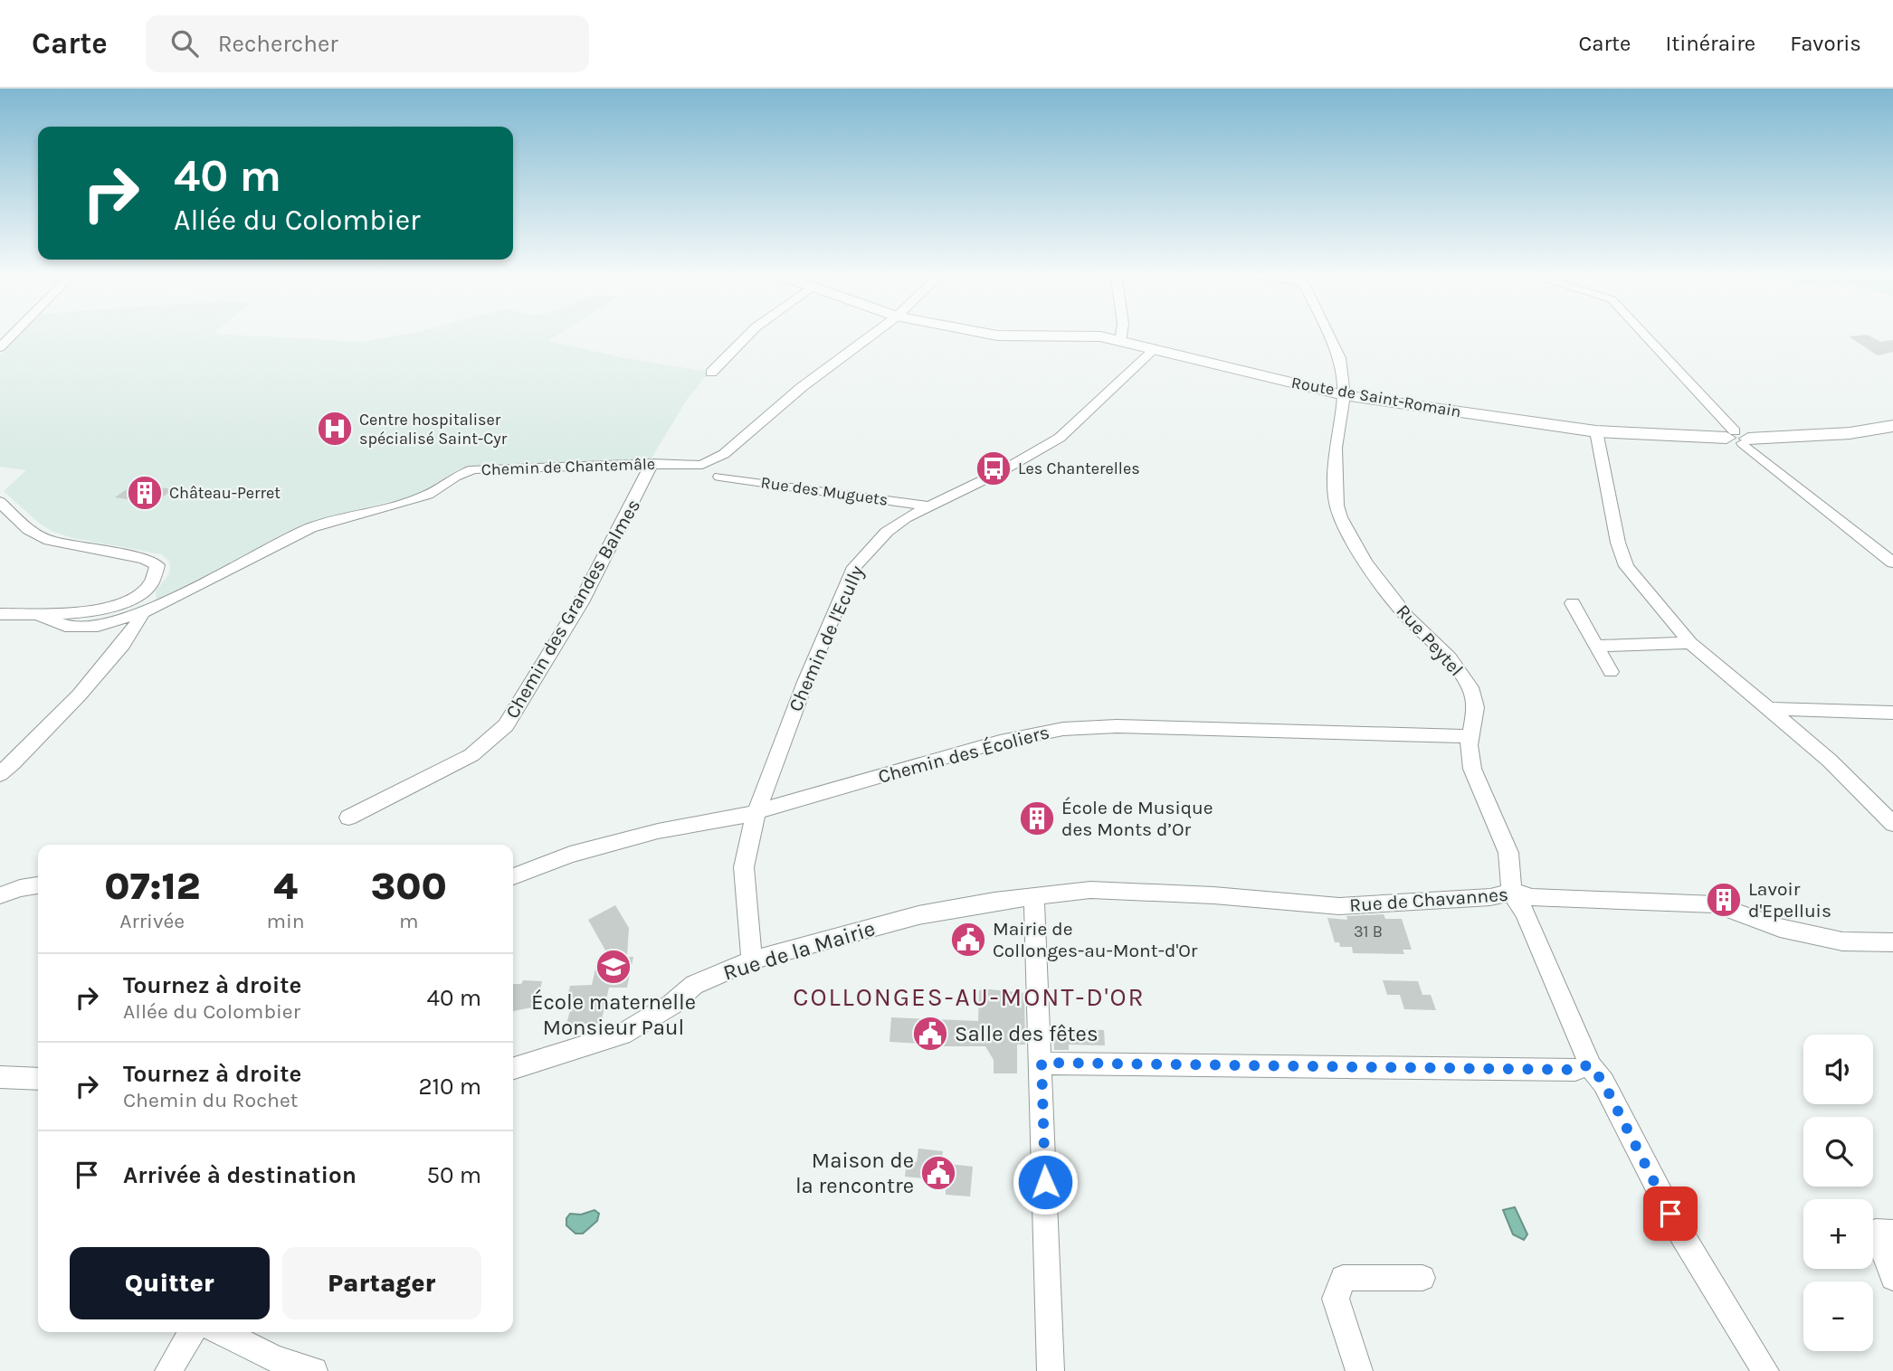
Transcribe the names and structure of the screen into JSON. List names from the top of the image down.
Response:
{
  "streets": {
    "main road": ["Route de Saint-Romain"],
    "street": [
      "Chemin de Chantemâle",
      "Rue des Muguets",
      "Chemin des Grandes Balmes",
      "Chemin de l'Ecully",
      "Rue Peytel",
      "Chemin des Écoliers",
      "Rue de Chavannes",
      "Rue de la Mairie"
    ]
  },
  "crossings": [
    ["Route de Saint-Romain", "Chemin de l'Ecully"],
    ["Route de Saint-Romain", "Rue Peytel"],
    ["Chemin de Chantemâle", "Chemin des Grandes Balmes"],
    ["Rue des Muguets", "Chemin de l'Ecully"],
    ["Chemin de l'Ecully", "Chemin des Écoliers"],
    ["Chemin de l'Ecully", "Rue de la Mairie"],
    ["Rue Peytel", "Chemin des Écoliers"],
    ["Rue Peytel", "Rue de Chavannes"],
    ["Rue de Chavannes", "Rue de la Mairie"]
  ],
  "districts": ["COLLONGES-AU-MONT-D'OR"],
  "places": {
    "hospital": ["Centre hospitaliser spécialisé Saint-Cyr"],
    "bus stop": ["Les Chanterelles"],
    "building": ["Château-Perret", "École de Musique des Monts d’Or", "Lavoir d'Epelluis"],
    "public building": ["Mairie de Collonges-au-Mont-d'Or", "Salle des fêtes", "Maison de la rencontre"],
    "school or university": ["École maternelle Monsieur Paul"]
  },
  "house_numbers": ["31 B"],
  "page": {
    "header": "Carte",
    "search": "Rechercher",
    "nav": ["Carte", "Itinéraire", "Favoris"],
    "turn": ["40 m", "Allée du Colombier"],
    "eta": [
      "07:12",
      "Arrivée",
      "4",
      "min",
      "300",
      "m"
    ],
    "list": [
      {
        "name": "Tournez à droite",
        "note": "Allée du Colombier",
        "value": "40 m"
      },
      {
        "name": "Tournez à droite",
        "note": "Chemin du Rochet",
        "value": "210 m"
      },
      {
        "name": "Arrivée à destination",
        "value": "50 m"
      }
    ],
    "map_buttons": ["+", "−"],
    "buttons": ["Quitter", "Partager"]
  }
}
